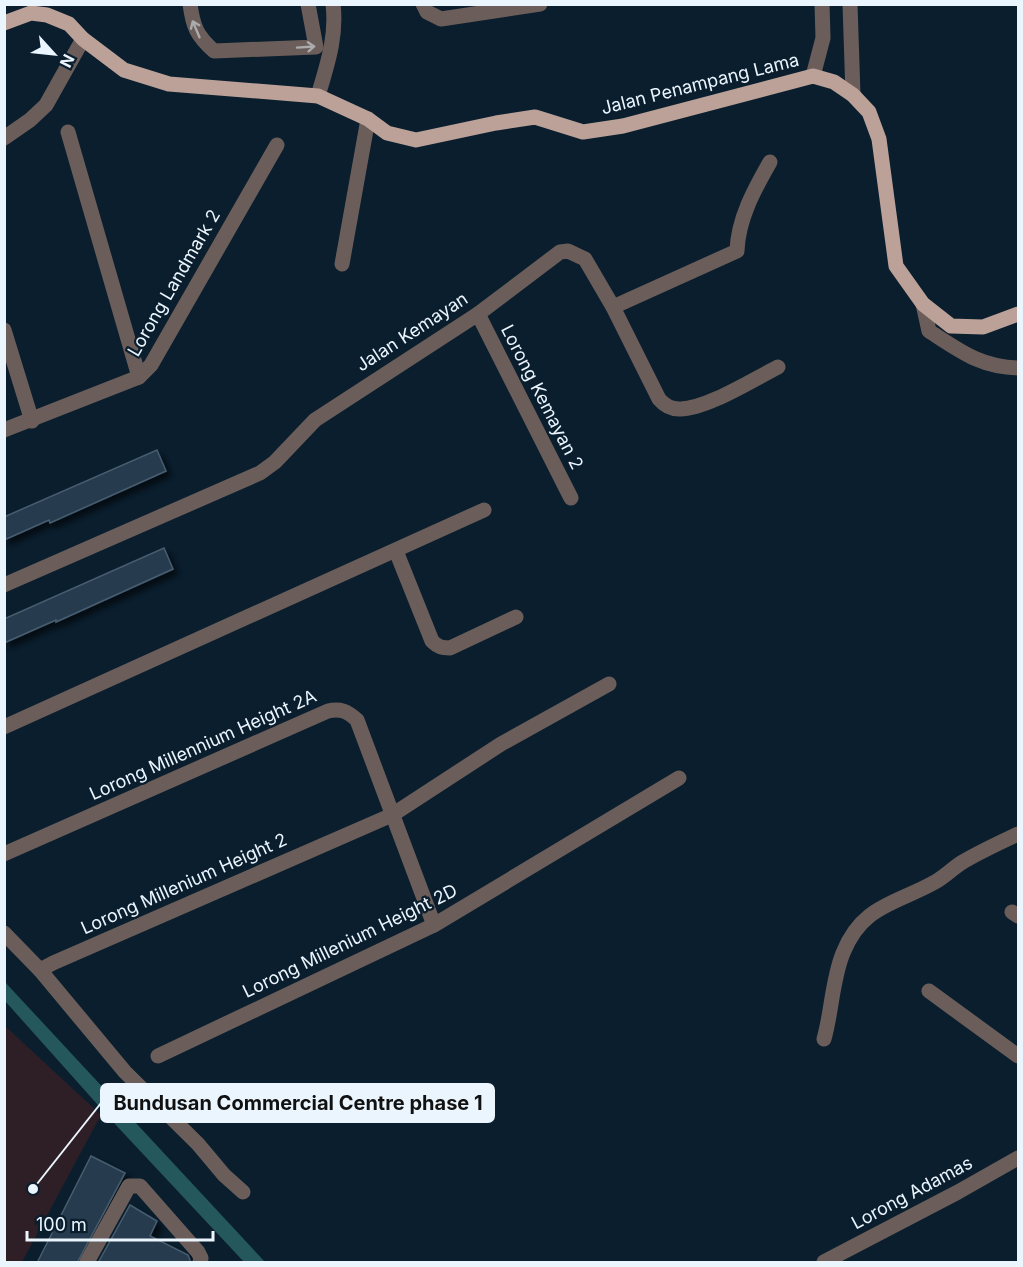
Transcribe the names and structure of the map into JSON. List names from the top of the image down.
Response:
{
  "streets": {
    "main road": ["Jalan Penampang Lama"],
    "street": [
      "Lorong Landmark 2",
      "Jalan Kemayan",
      "Lorong Kemayan 2",
      "Lorong Millennium Height 2A",
      "Lorong Millenium Height 2",
      "Lorong Millenium Height 2D",
      "Lorong Adamas"
    ]
  },
  "crossings": [
    ["Jalan Kemayan", "Lorong Kemayan 2"],
    ["Lorong Millennium Height 2A", "Lorong Millenium Height 2"]
  ],
  "places": ["Bundusan Commercial Centre phase 1"],
  "scale_bar": "100 m",
  "north": "bottom right"
}
